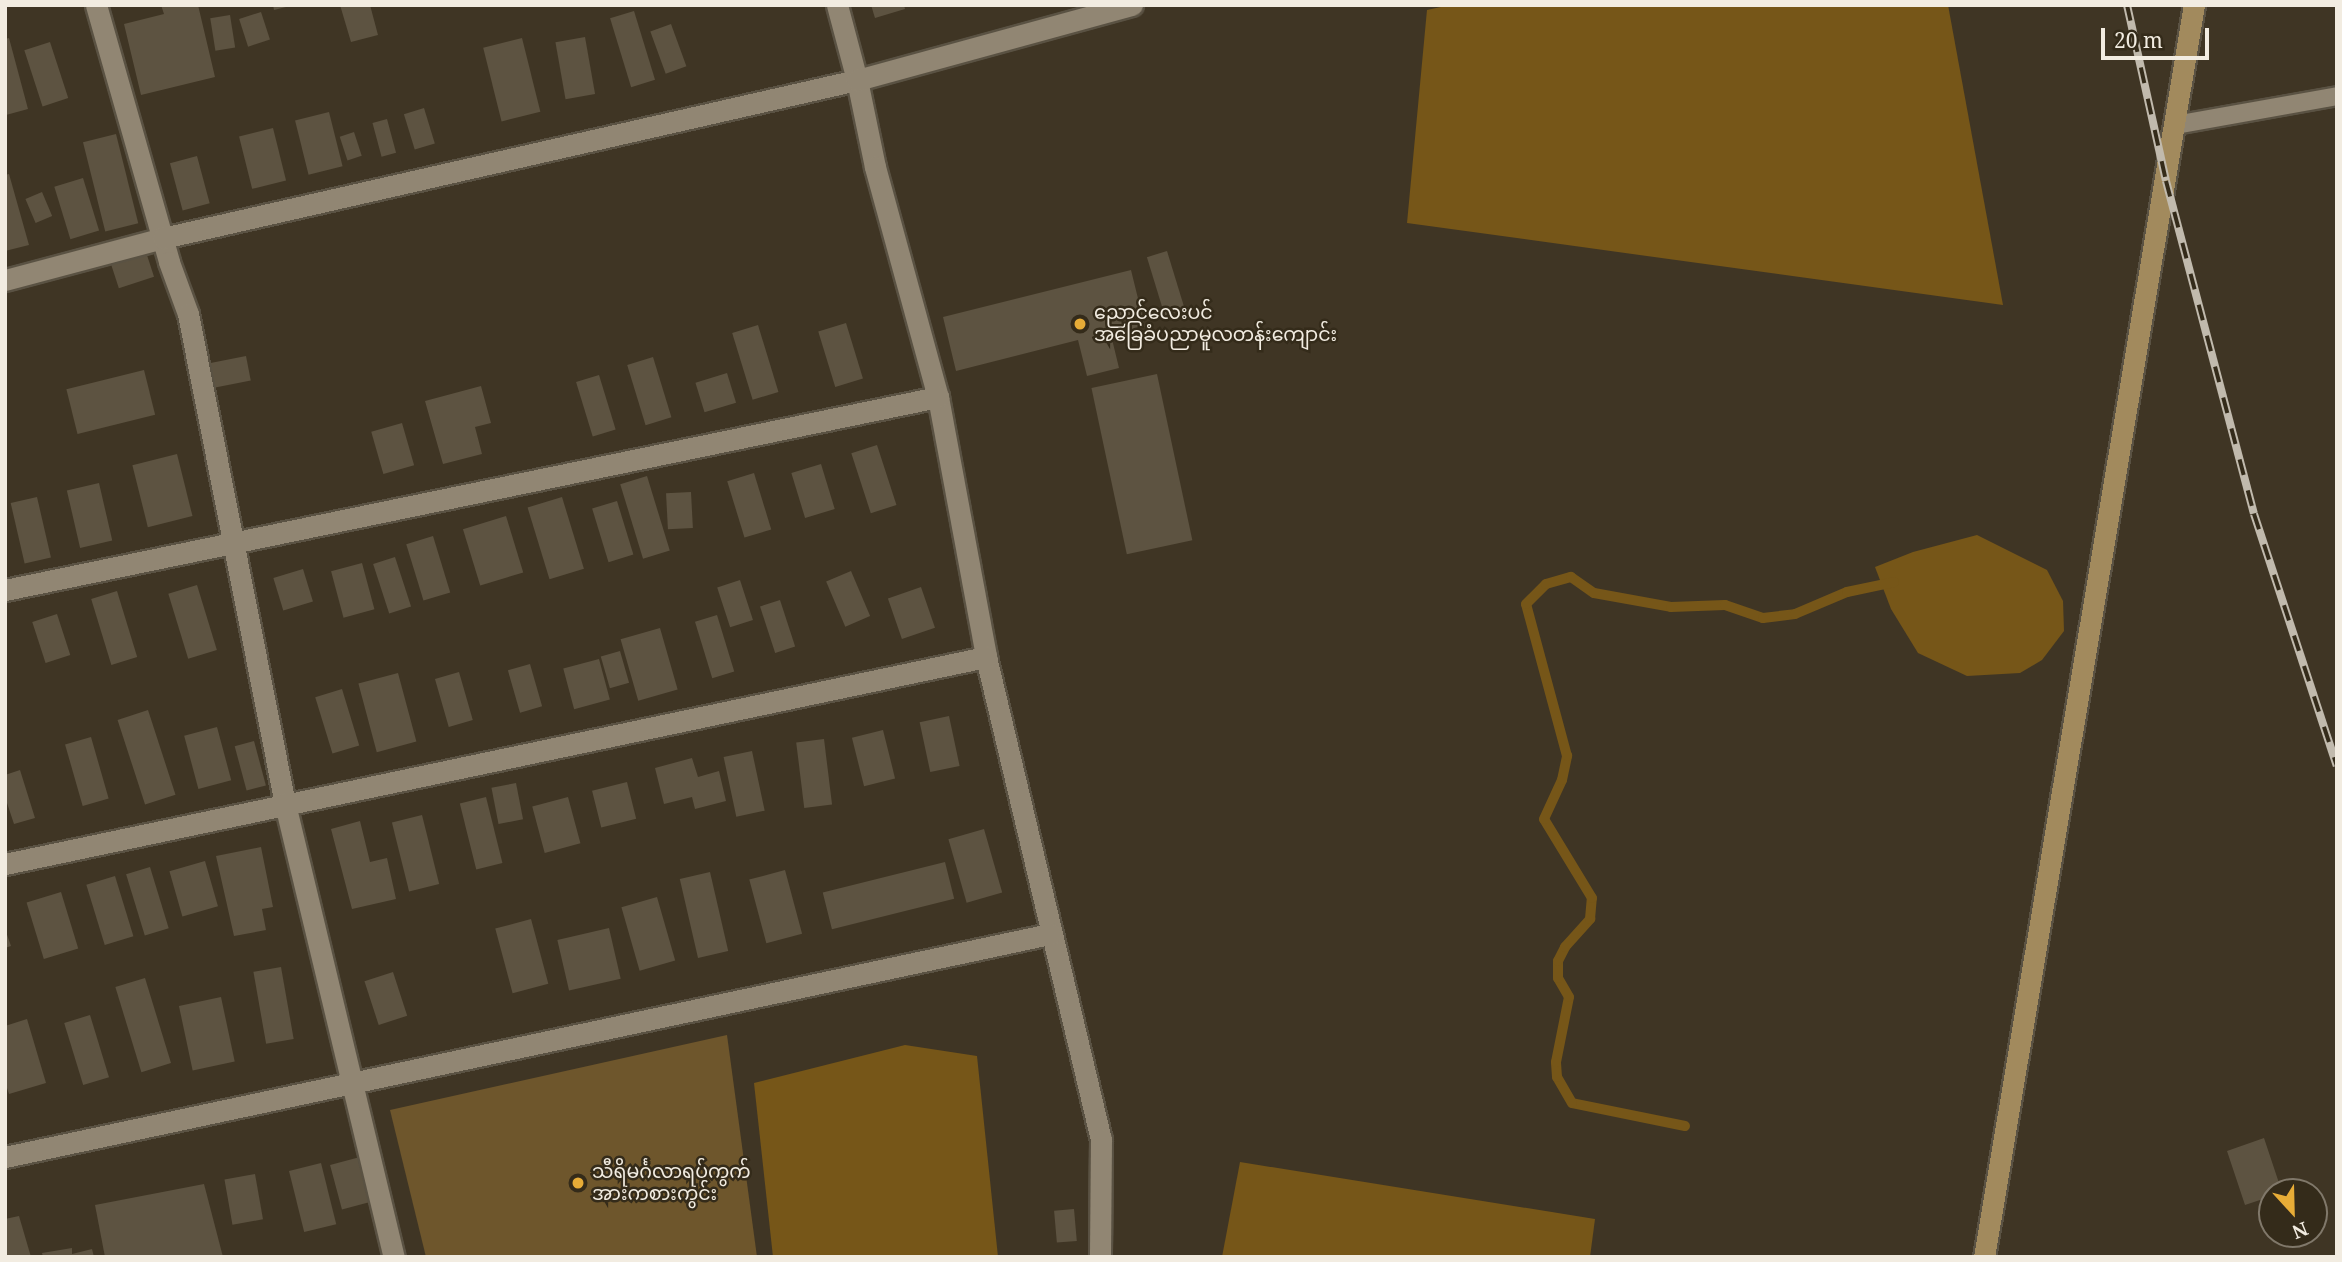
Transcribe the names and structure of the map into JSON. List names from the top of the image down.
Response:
{
  "places": ["ညောင်လေးပင် အခြေခံပညာမူလတန်းကျောင်း", "သီရိမင်္ဂလာရပ်ကွက် အားကစားကွင်း"],
  "scale_bar": "20 m",
  "north": "bottom"
}
